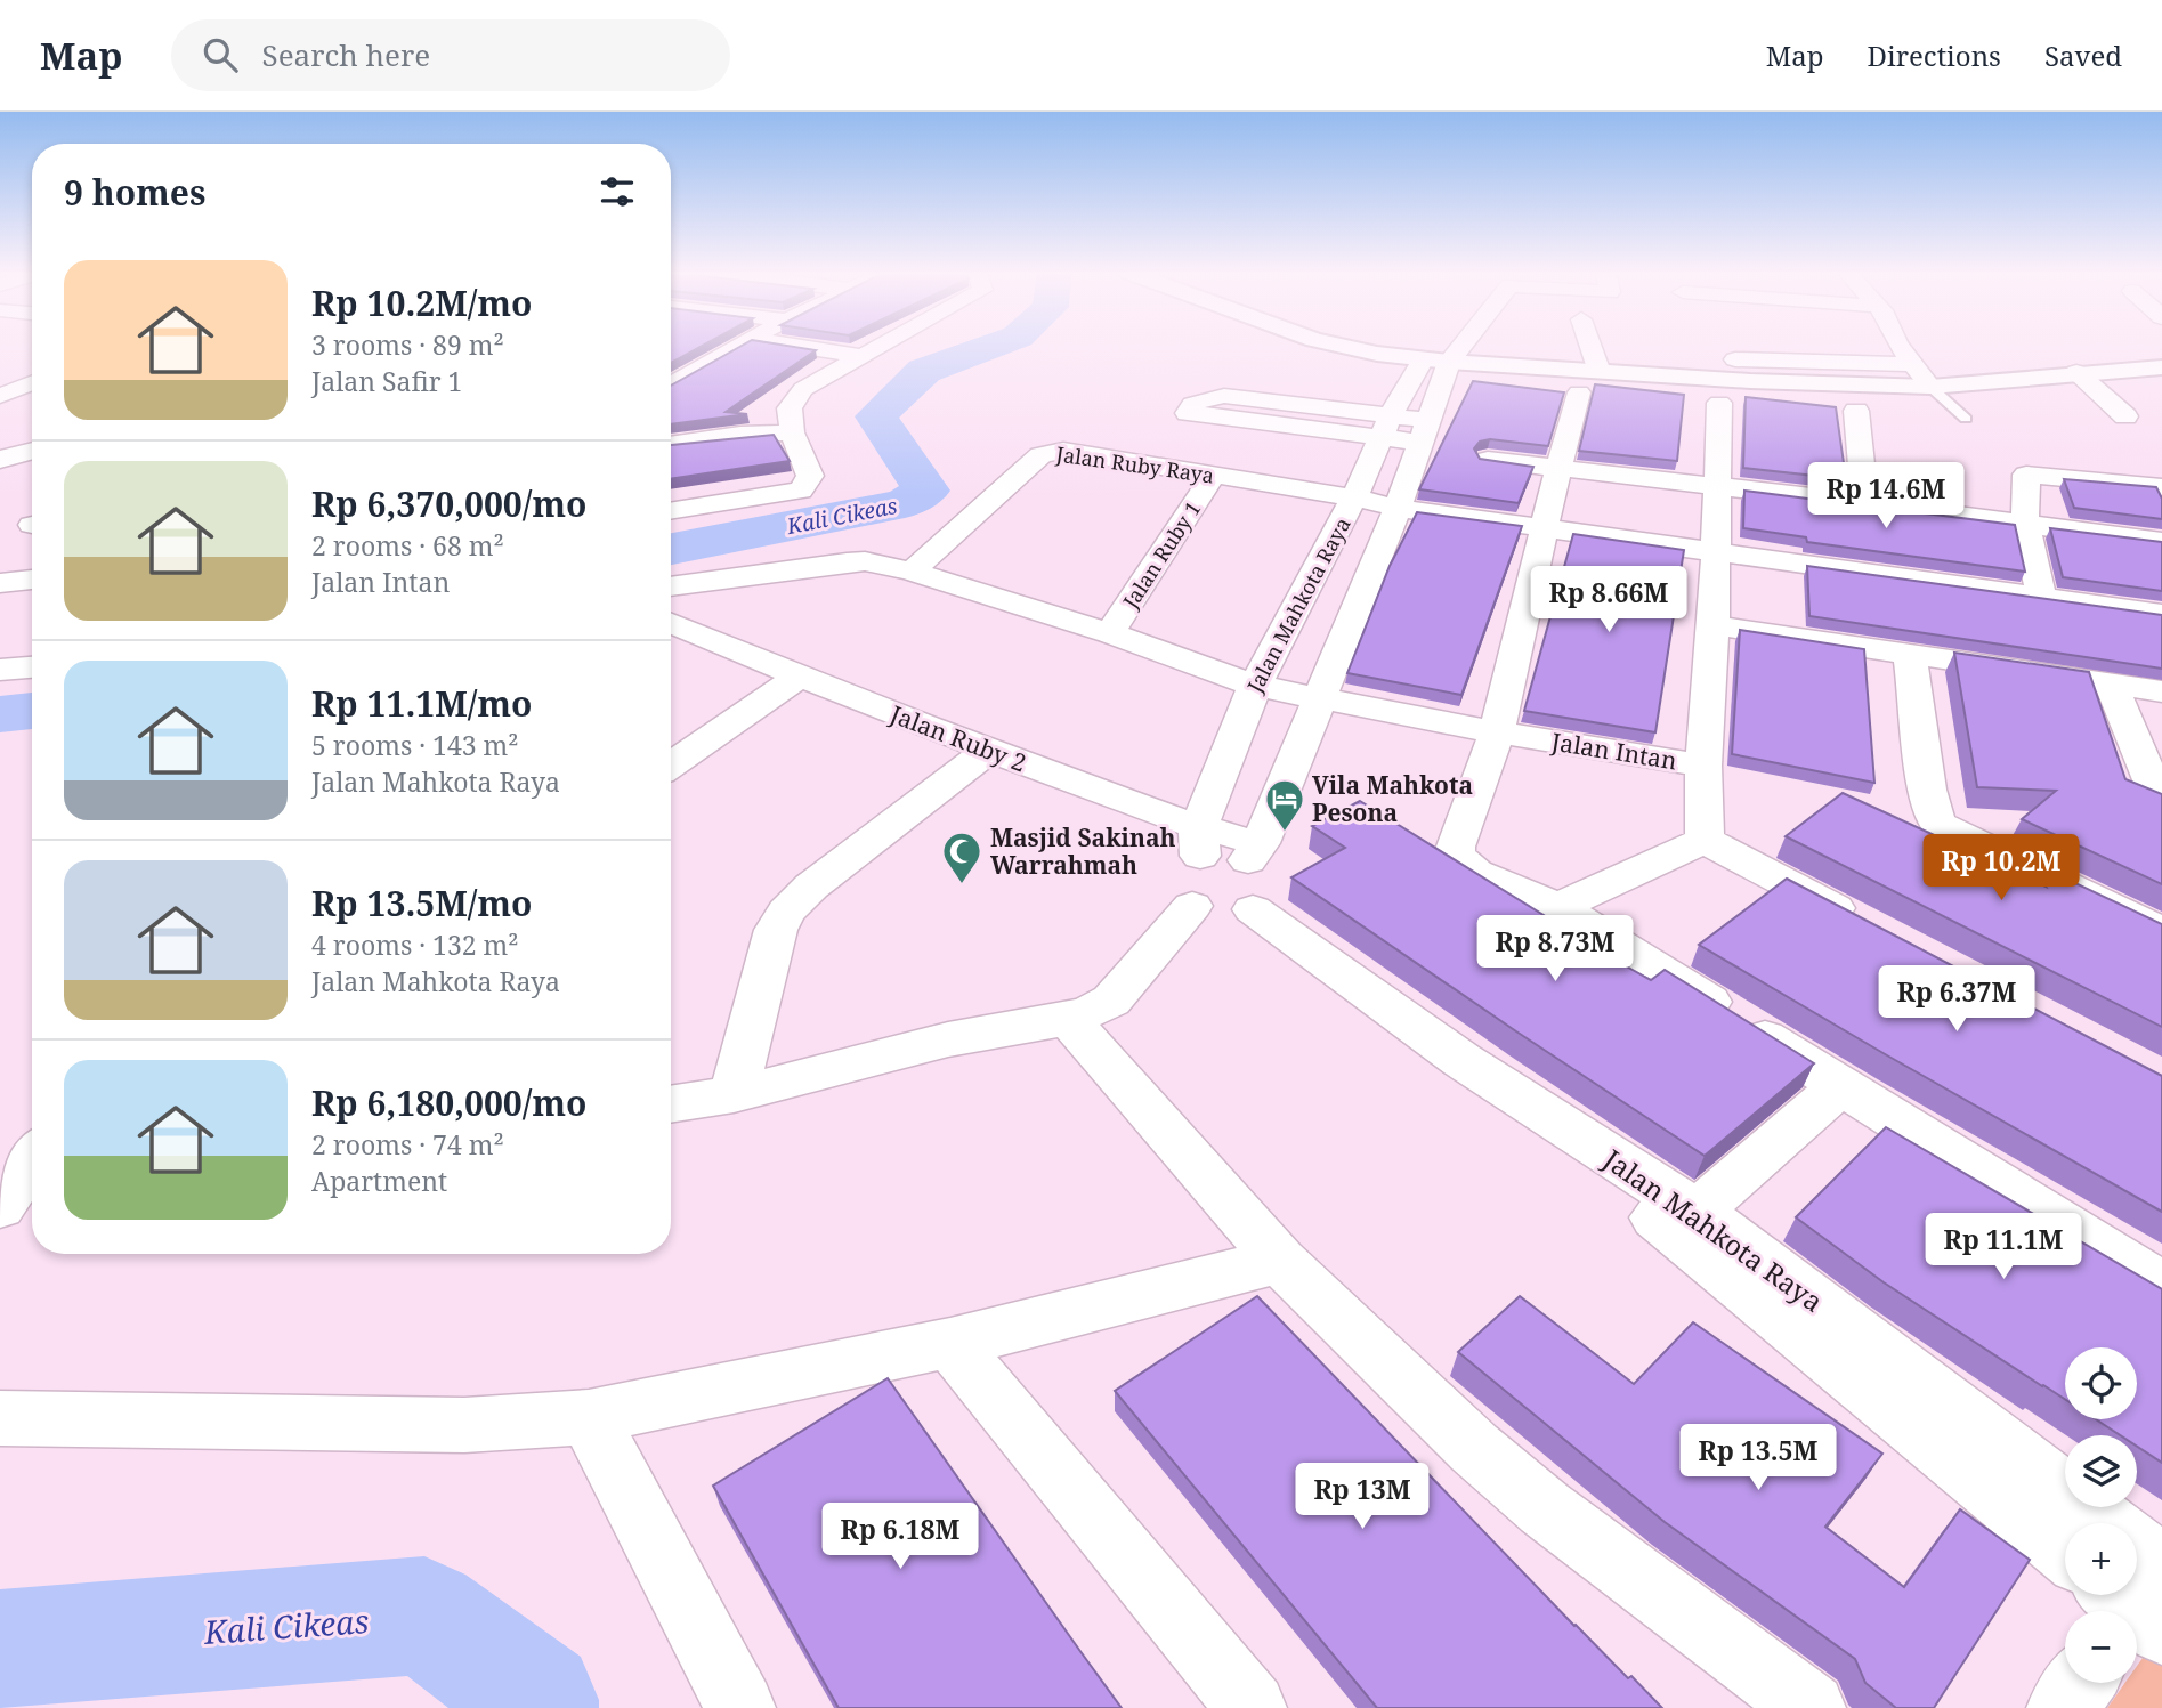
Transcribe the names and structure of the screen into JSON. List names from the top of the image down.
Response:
{
  "streets": {
    "street": [
      "Jalan Ruby Raya",
      "Jalan Ruby 1",
      "Jalan Mahkota Raya",
      "Jalan Ruby 2",
      "Jalan Intan"
    ]
  },
  "crossings": [
    ["Jalan Ruby Raya", "Jalan Ruby 1"],
    ["Jalan Ruby Raya", "Jalan Mahkota Raya"],
    ["Jalan Ruby Raya", "Jalan Intan"],
    ["Jalan Ruby 1", "Jalan Intan"],
    ["Jalan Mahkota Raya", "Jalan Ruby 2"],
    ["Jalan Mahkota Raya", "Jalan Intan"]
  ],
  "water": ["Kali Cikeas"],
  "places": {
    "hotel": ["Vila Mahkota Pesona"],
    "mosque": ["Masjid Sakinah Warrahmah"]
  },
  "page": {
    "header": "Map",
    "search": "Search here",
    "nav": ["Map", "Directions", "Saved"],
    "heading": "9 homes",
    "list": [
      {
        "name": "Rp 10.2M/mo",
        "note": "3 rooms · 89 m² · Jalan Safir 1"
      },
      {
        "name": "Rp 6,370,000/mo",
        "note": "2 rooms · 68 m² · Jalan Intan"
      },
      {
        "name": "Rp 11.1M/mo",
        "note": "5 rooms · 143 m² · Jalan Mahkota Raya"
      },
      {
        "name": "Rp 13.5M/mo",
        "note": "4 rooms · 132 m² · Jalan Mahkota Raya"
      },
      {
        "name": "Rp 6,180,000/mo",
        "note": "2 rooms · 74 m² · Apartment"
      }
    ],
    "price": [
      "Rp 14.6M",
      "Rp 8.66M",
      "Rp 10.2M",
      "Rp 8.73M",
      "Rp 6.37M",
      "Rp 11.1M",
      "Rp 13.5M",
      "Rp 13M",
      "Rp 6.18M"
    ],
    "map_buttons": ["+", "−"]
  }
}
